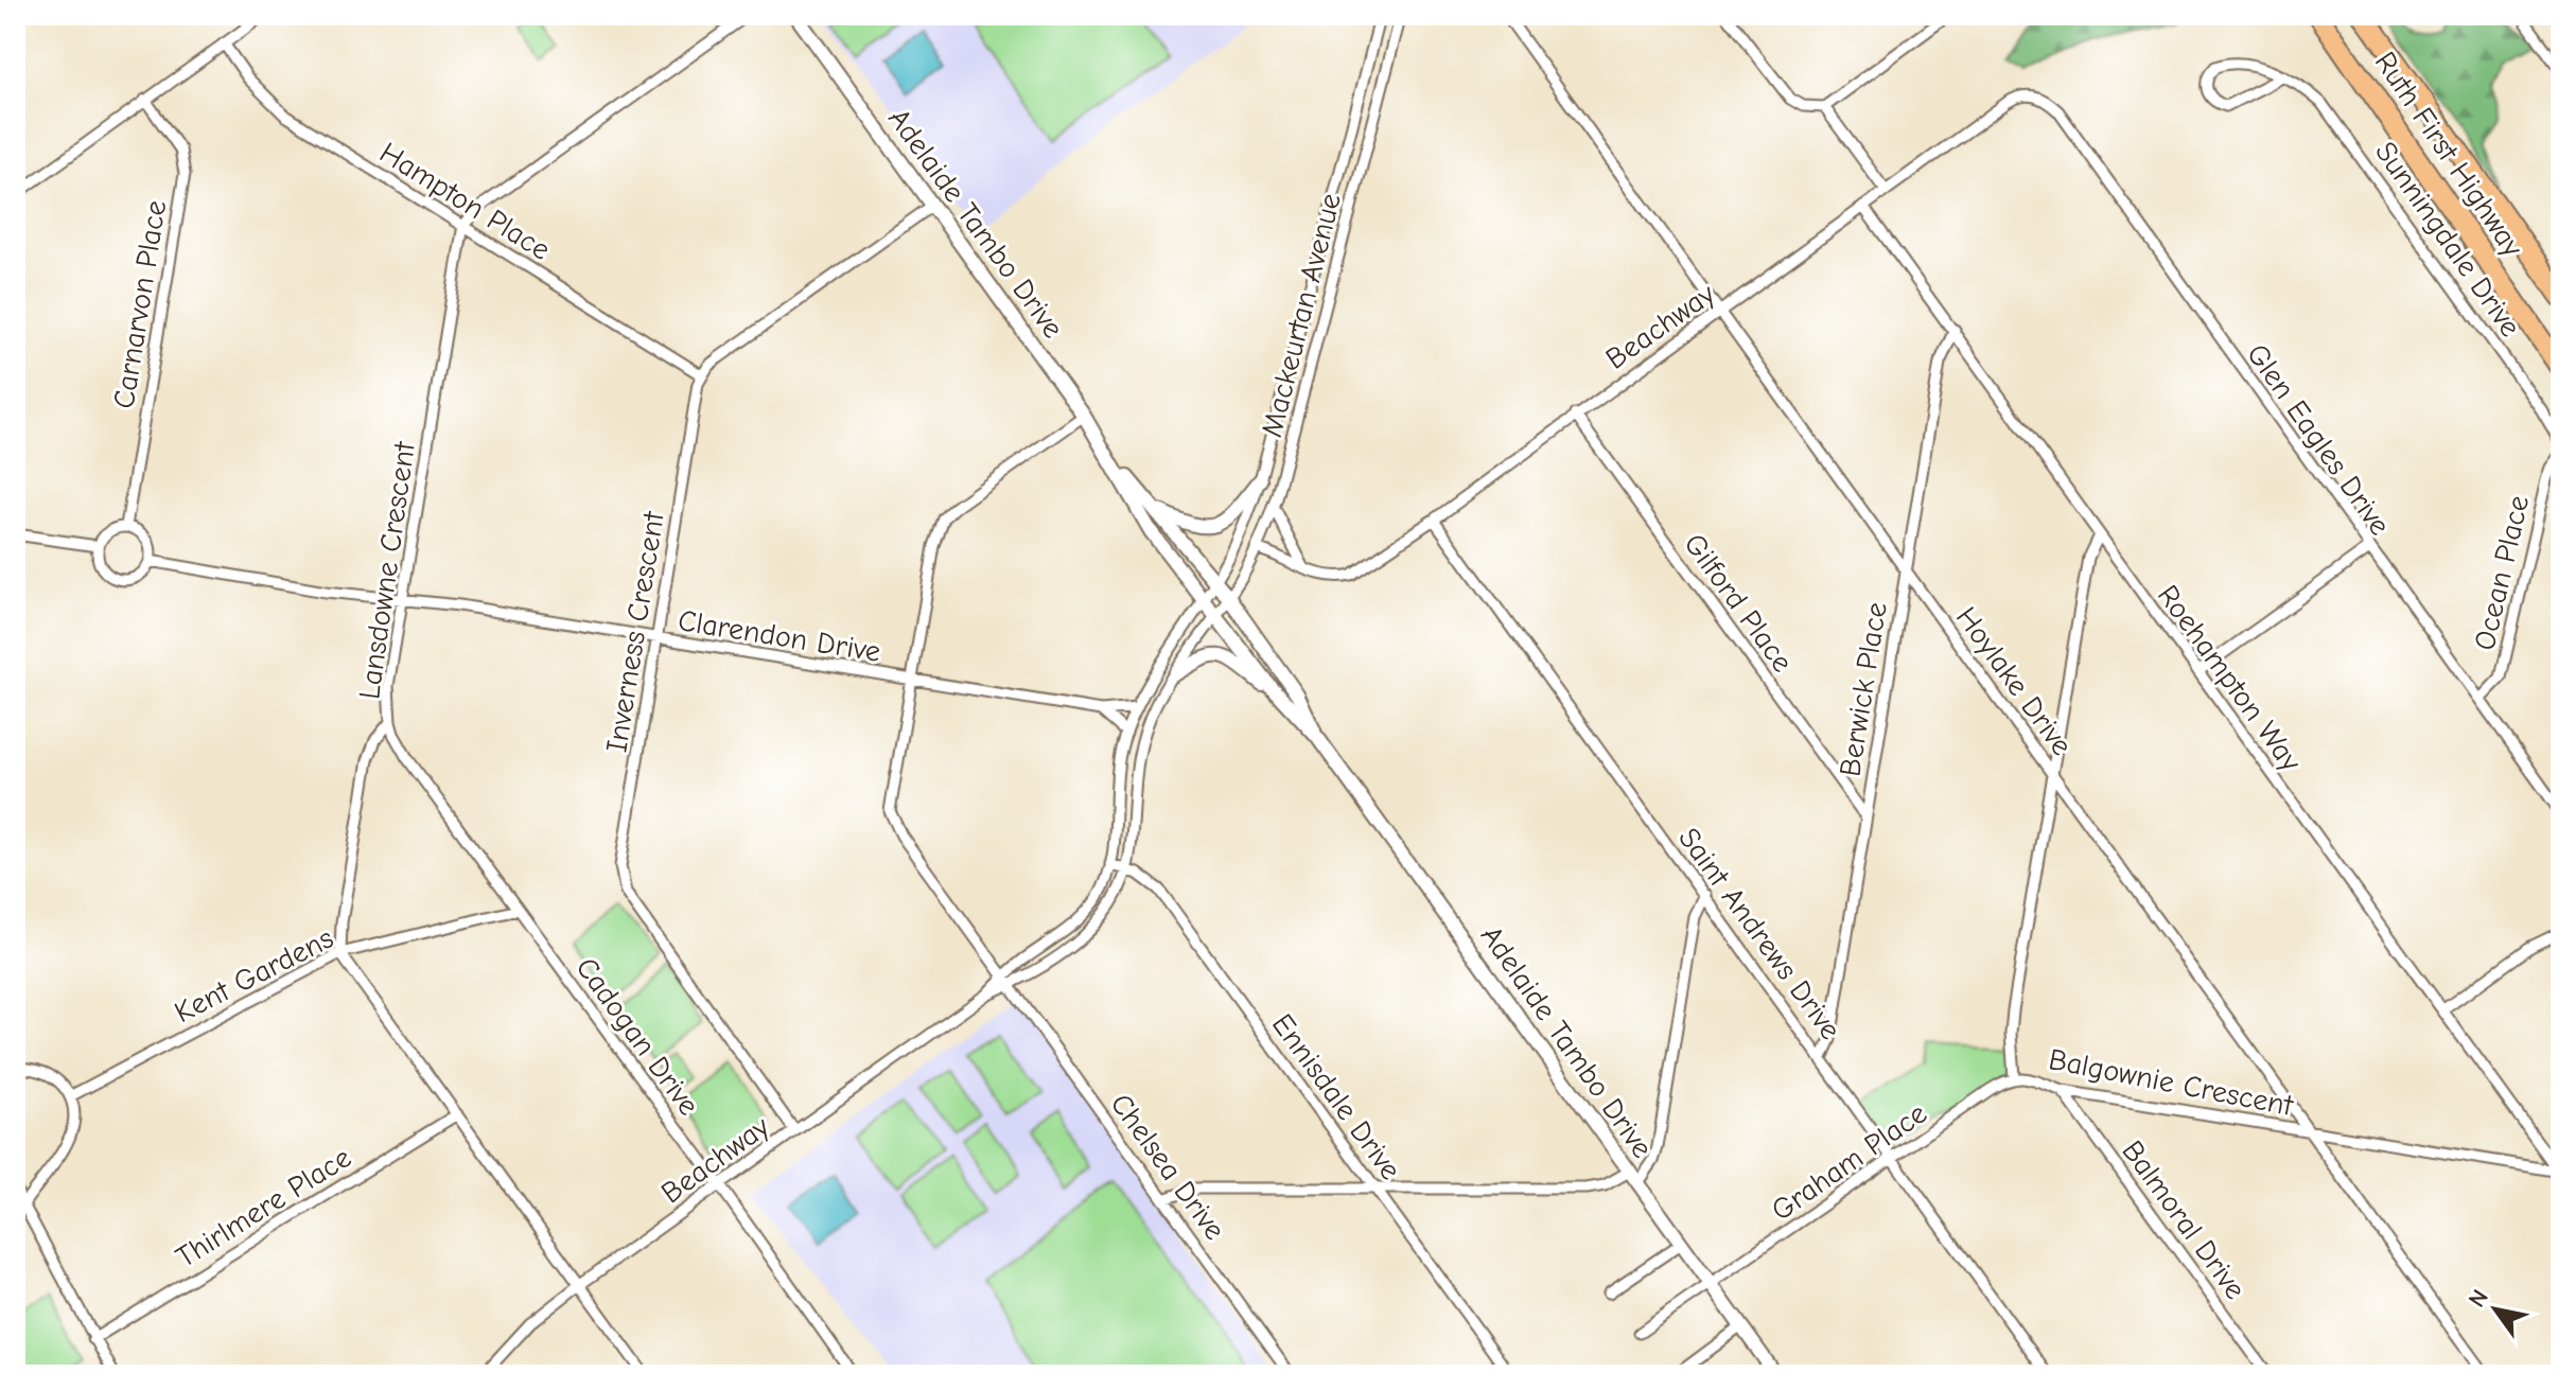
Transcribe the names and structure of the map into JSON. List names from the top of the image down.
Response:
{
  "streets": {
    "highway": ["Ruth First Highway"],
    "street": [
      "Hampton Place",
      "Adelaide Tambo Drive",
      "Sunningdale Drive",
      "Carnarvon Place",
      "Mackeurtan Avenue",
      "Beachway",
      "Glen Eagles Drive",
      "Lansdowne Crescent",
      "Ocean Place",
      "Gilford Place",
      "Inverness Crescent",
      "Clarendon Drive",
      "Roehampton Way",
      "Hoylake Drive",
      "Berwick Place",
      "Saint Andrews Drive",
      "Kent Gardens",
      "Cadogan Drive",
      "Balgownie Crescent",
      "Ennisdale Drive",
      "Graham Place",
      "Chelsea Drive",
      "Thirlmere Place",
      "Balmoral Drive"
    ]
  },
  "crossings": [
    ["Hampton Place", "Lansdowne Crescent"],
    ["Hampton Place", "Inverness Crescent"],
    ["Adelaide Tambo Drive", "Mackeurtan Avenue"],
    ["Adelaide Tambo Drive", "Beachway"],
    ["Adelaide Tambo Drive", "Graham Place"],
    ["Adelaide Tambo Drive", "Chelsea Drive"],
    ["Carnarvon Place", "Clarendon Drive"],
    ["Mackeurtan Avenue", "Beachway"],
    ["Beachway", "Glen Eagles Drive"],
    ["Beachway", "Gilford Place"],
    ["Beachway", "Inverness Crescent"],
    ["Beachway", "Clarendon Drive"],
    ["Beachway", "Roehampton Way"],
    ["Beachway", "Hoylake Drive"],
    ["Beachway", "Saint Andrews Drive"],
    ["Beachway", "Cadogan Drive"],
    ["Beachway", "Ennisdale Drive"],
    ["Beachway", "Chelsea Drive"],
    ["Glen Eagles Drive", "Ocean Place"],
    ["Lansdowne Crescent", "Clarendon Drive"],
    ["Lansdowne Crescent", "Kent Gardens"],
    ["Lansdowne Crescent", "Cadogan Drive"],
    ["Gilford Place", "Berwick Place"],
    ["Inverness Crescent", "Clarendon Drive"],
    ["Clarendon Drive", "Chelsea Drive"],
    ["Roehampton Way", "Berwick Place"],
    ["Roehampton Way", "Balgownie Crescent"],
    ["Hoylake Drive", "Berwick Place"],
    ["Hoylake Drive", "Balgownie Crescent"],
    ["Berwick Place", "Saint Andrews Drive"],
    ["Saint Andrews Drive", "Graham Place"],
    ["Kent Gardens", "Cadogan Drive"],
    ["Balgownie Crescent", "Graham Place"],
    ["Balgownie Crescent", "Balmoral Drive"]
  ],
  "north": "top left"
}
